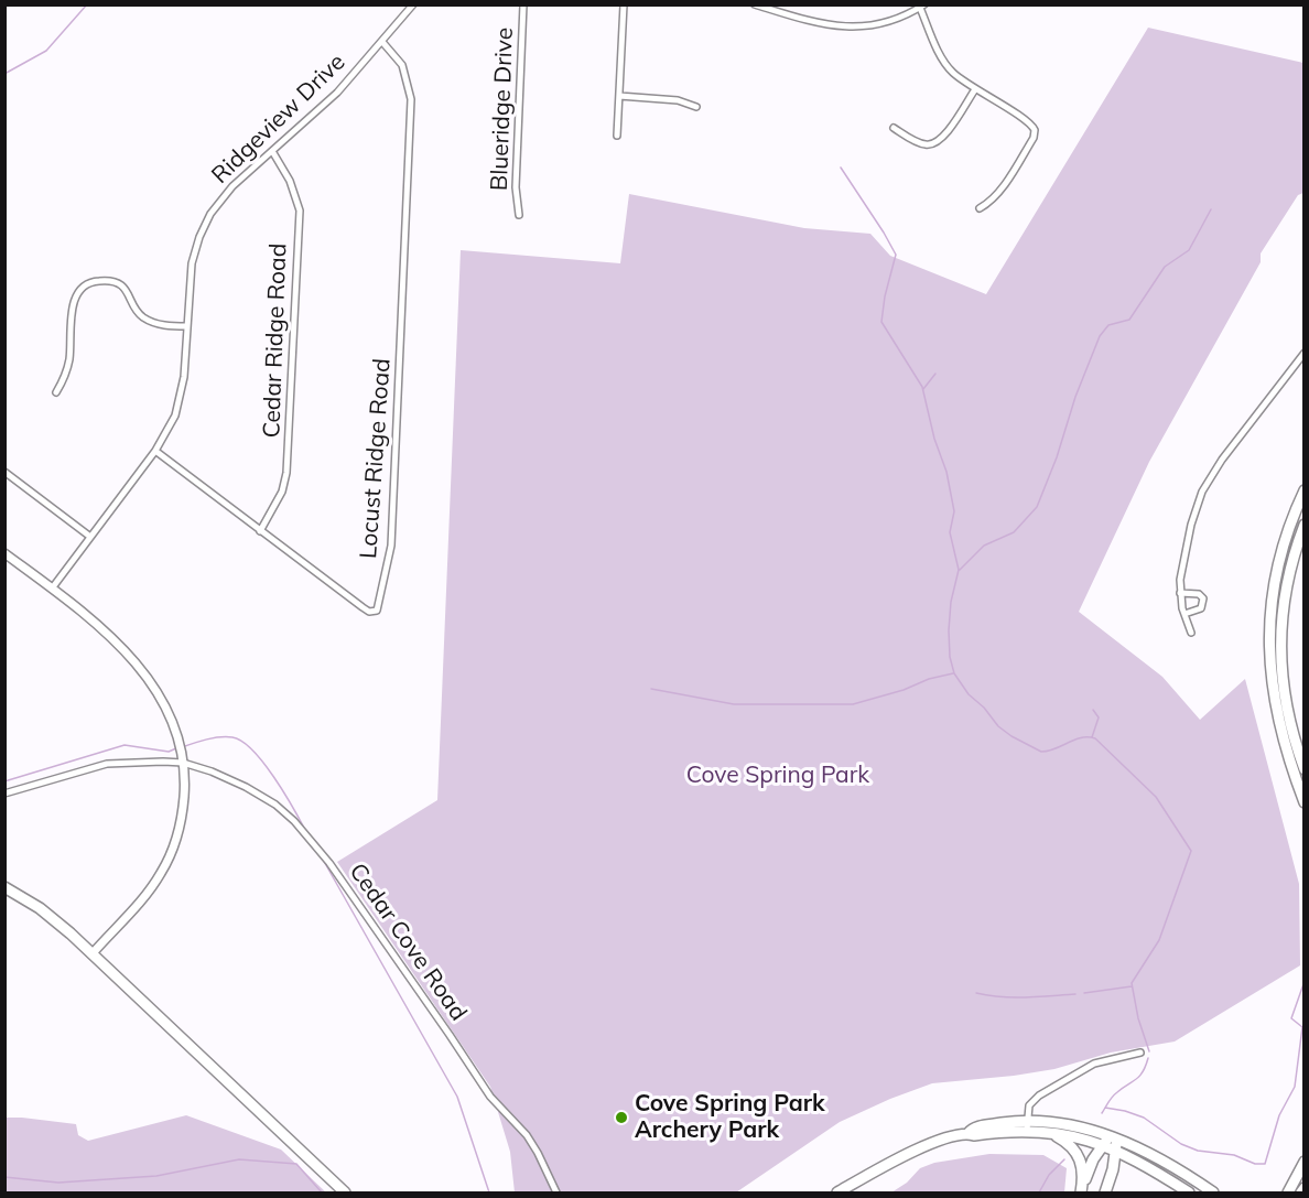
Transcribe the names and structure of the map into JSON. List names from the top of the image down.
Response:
{
  "streets": {
    "street": [
      "Blueridge Drive",
      "Ridgeview Drive",
      "Cedar Ridge Road",
      "Locust Ridge Road",
      "Cedar Cove Road"
    ]
  },
  "crossings": [
    ["Ridgeview Drive", "Cedar Ridge Road"],
    ["Ridgeview Drive", "Locust Ridge Road"],
    ["Cedar Ridge Road", "Locust Ridge Road"]
  ],
  "parks": ["Cove Spring Park"],
  "places": ["Cove Spring Park Archery Park"]
}
